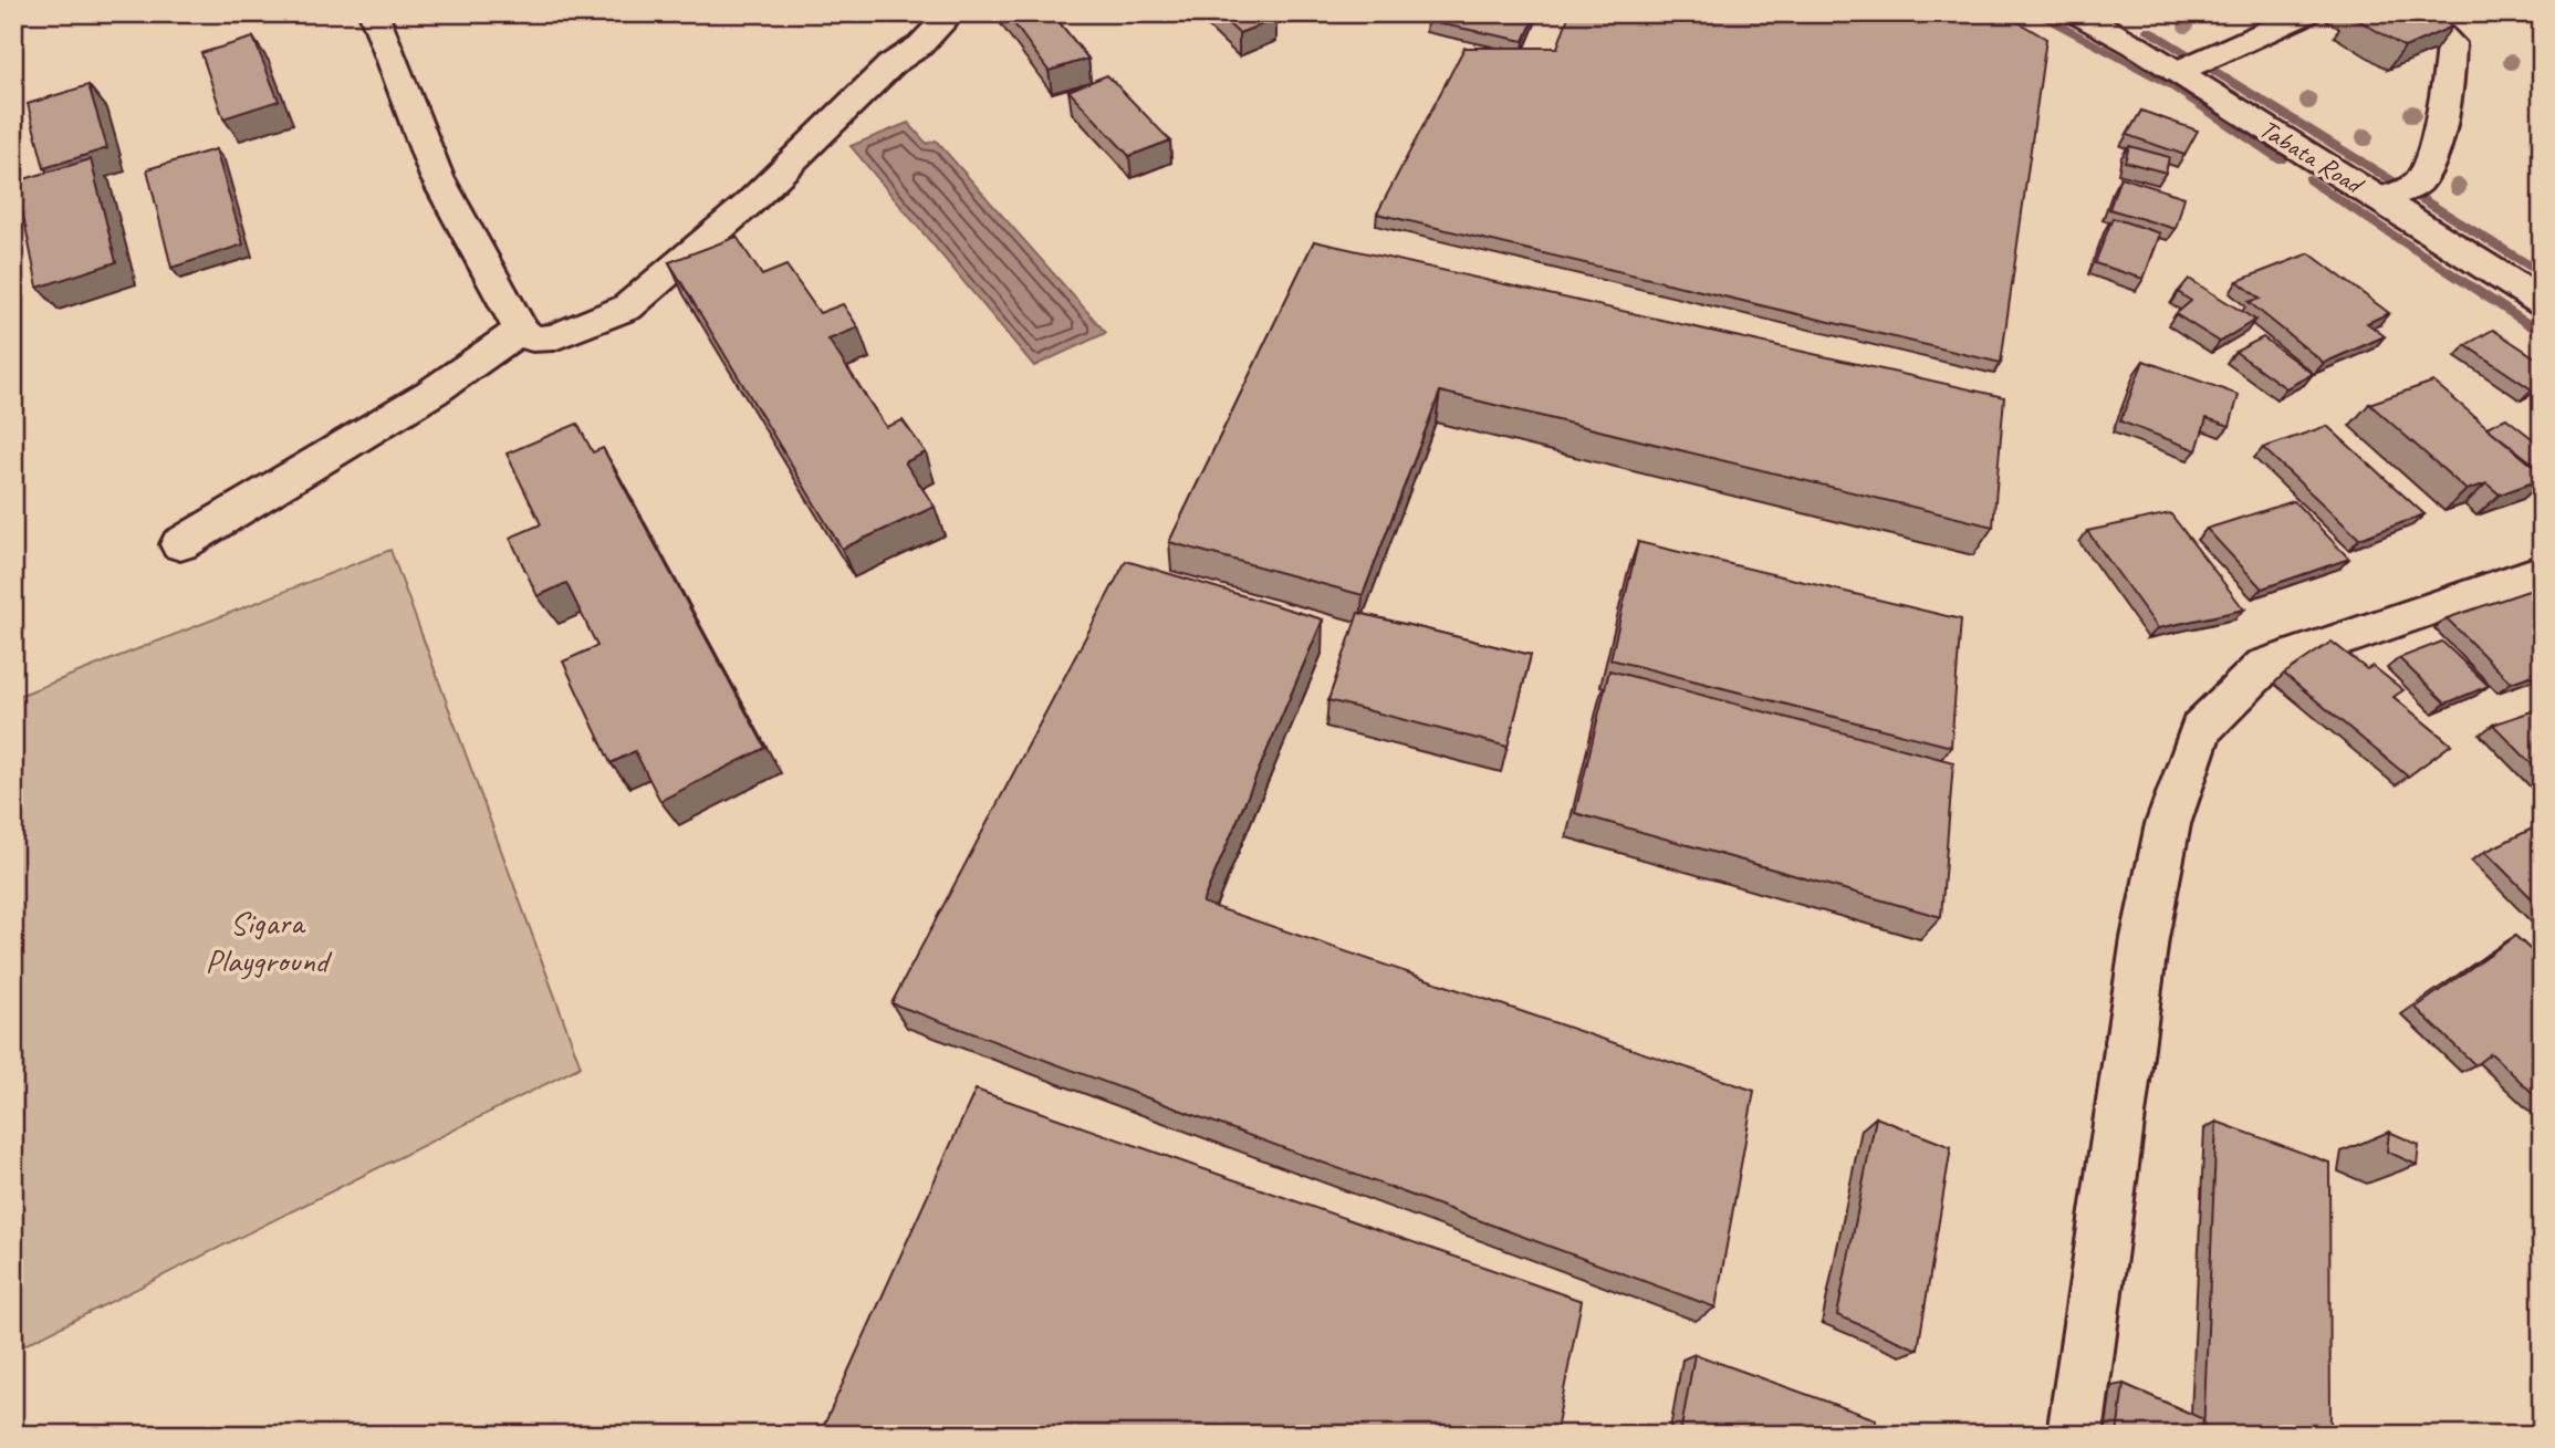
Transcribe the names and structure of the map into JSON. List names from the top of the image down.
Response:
{
  "streets": {
    "street": ["Tabata Road"]
  },
  "parks": ["Sigara Playground"]
}
